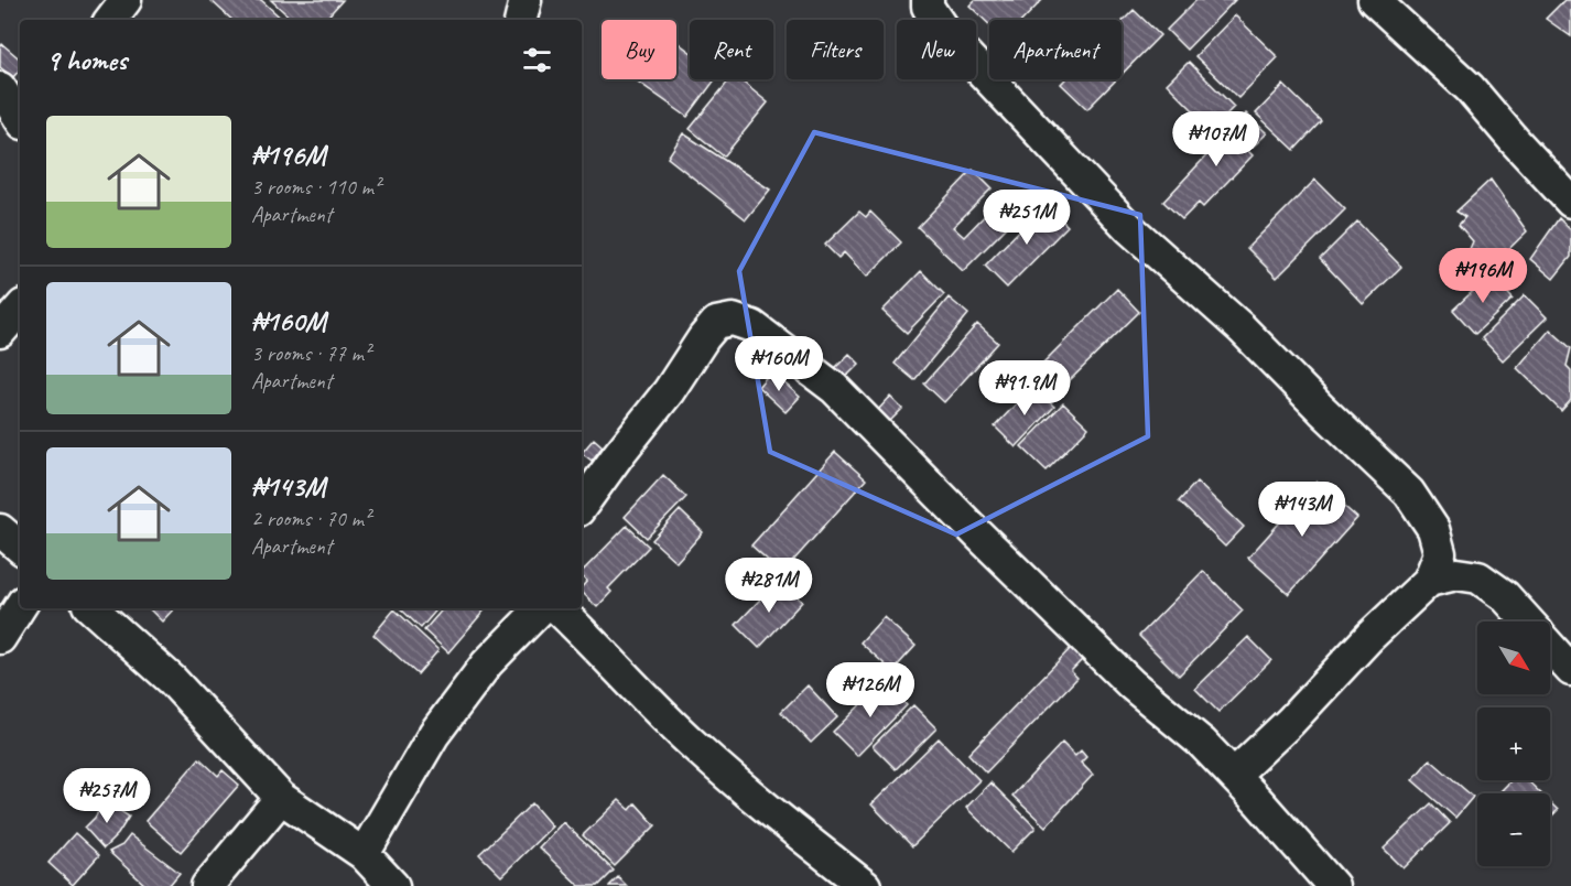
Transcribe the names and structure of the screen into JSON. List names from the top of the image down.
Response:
{
  "north": "bottom right",
  "page": {
    "chip": [
      "Buy",
      "Rent",
      "Filters",
      "New",
      "Apartment"
    ],
    "heading": "9 homes",
    "list": [
      {
        "name": "₦196M",
        "note": "3 rooms · 110 m² · Apartment"
      },
      {
        "name": "₦160M",
        "note": "3 rooms · 77 m² · Apartment"
      },
      {
        "name": "₦143M",
        "note": "2 rooms · 70 m² · Apartment"
      }
    ],
    "price": [
      "₦107M",
      "₦251M",
      "₦196M",
      "₦160M",
      "₦91.9M",
      "₦143M",
      "₦281M",
      "₦126M",
      "₦257M"
    ],
    "map_buttons": ["+", "−"]
  }
}
